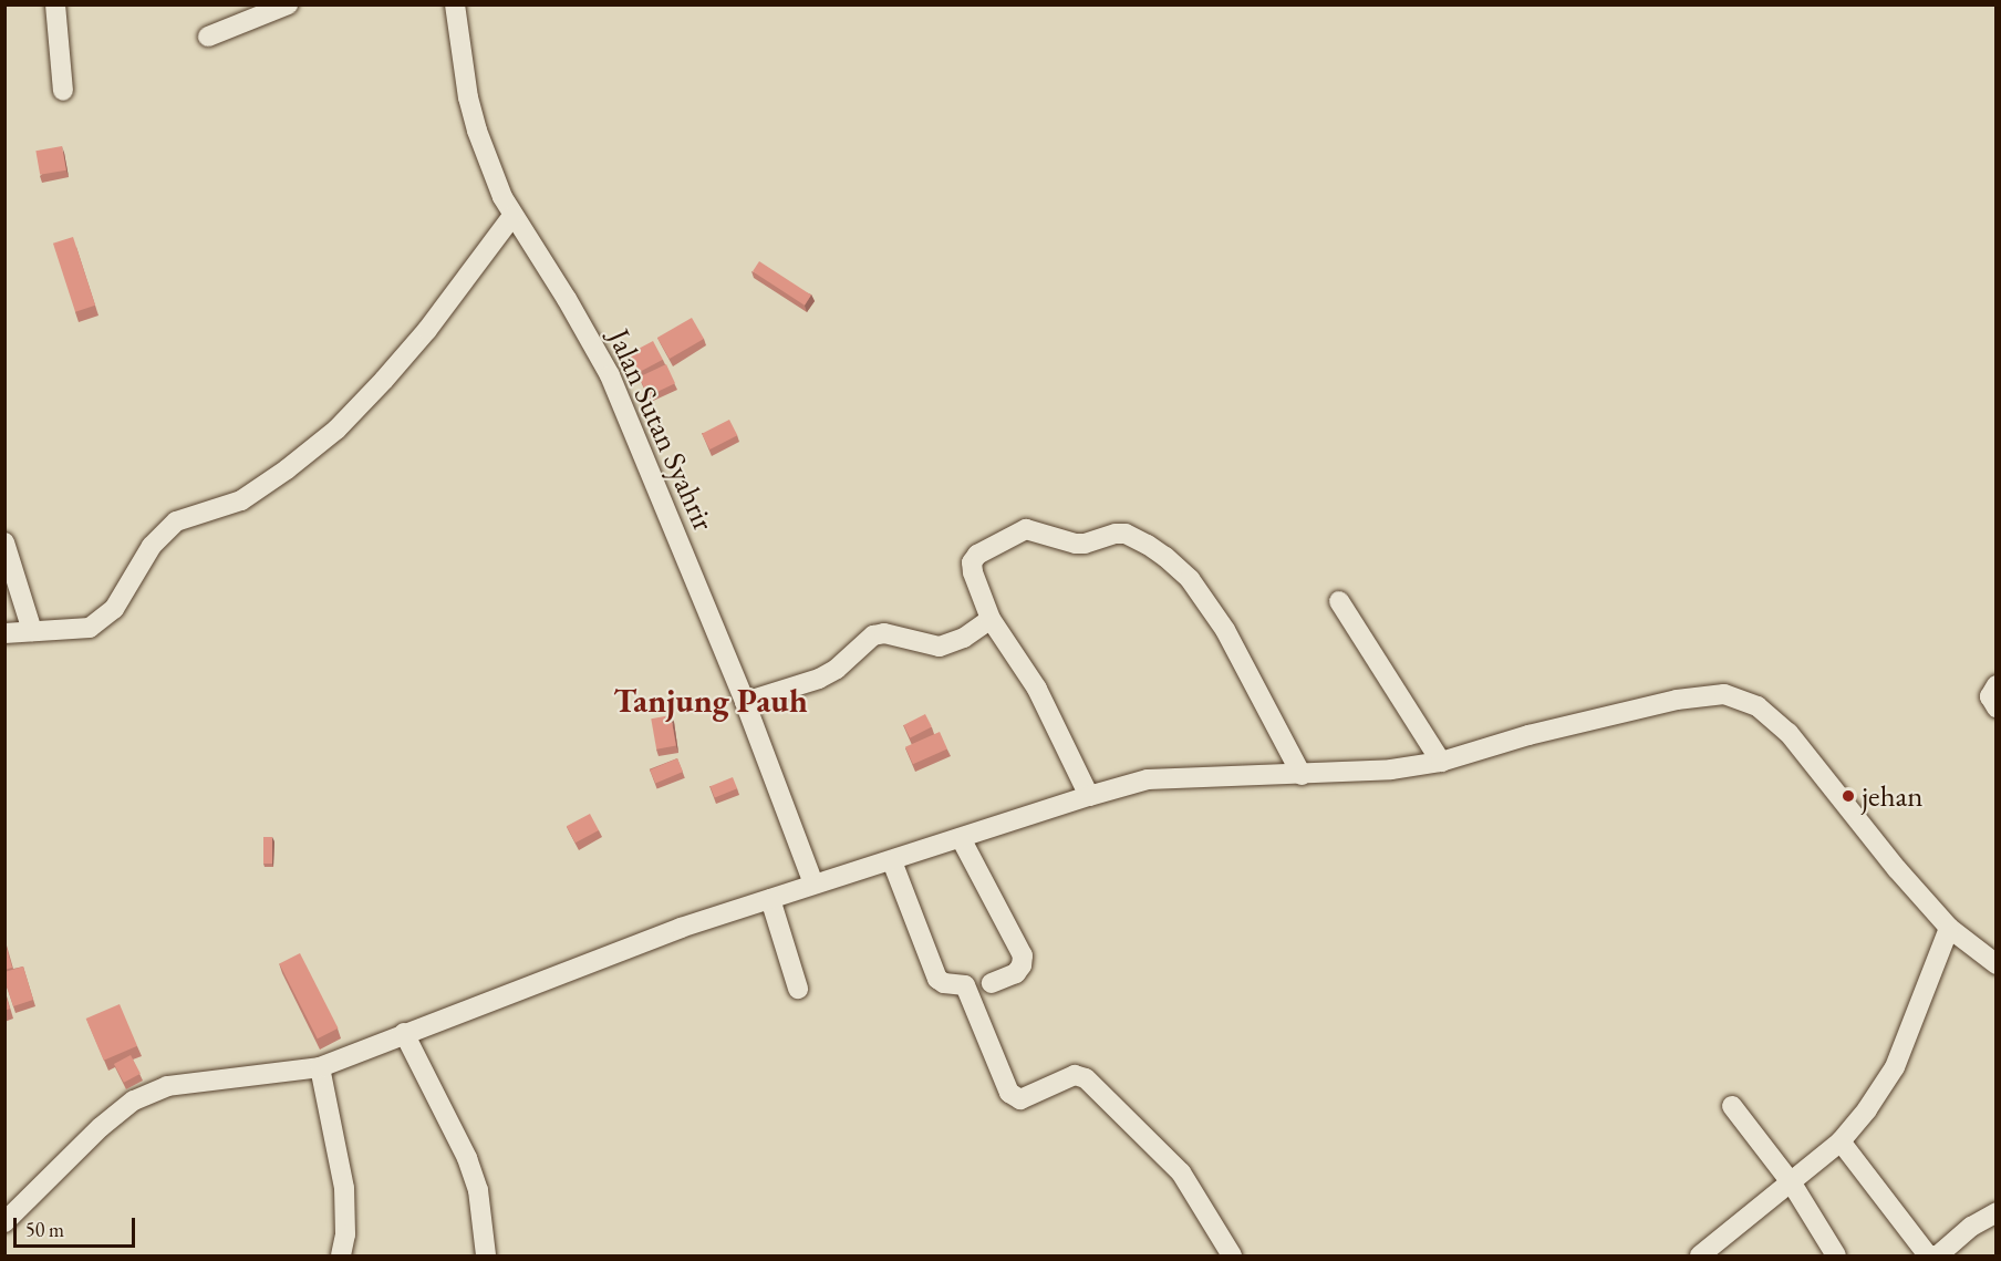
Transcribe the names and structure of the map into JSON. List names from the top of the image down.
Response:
{
  "streets": {
    "street": ["Jalan Sutan Syahrir"]
  },
  "districts": ["Tanjung Pauh"],
  "places": ["jehan"],
  "scale_bar": "50 m"
}
